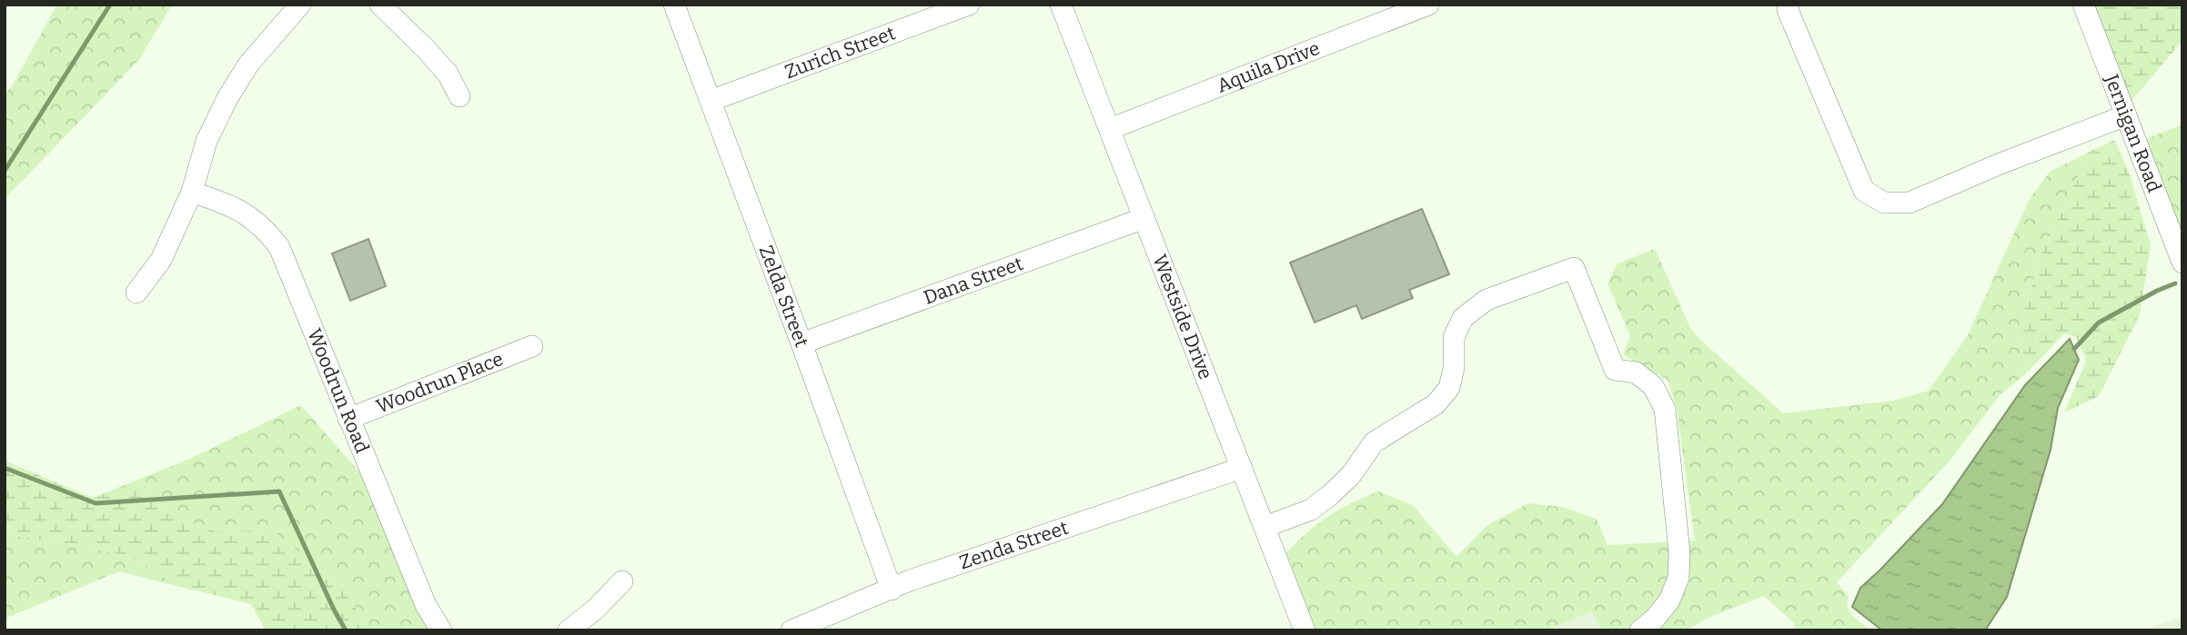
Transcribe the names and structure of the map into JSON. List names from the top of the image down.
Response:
{
  "streets": {
    "street": [
      "Zurich Street",
      "Aquila Drive",
      "Jernigan Road",
      "Dana Street",
      "Zelda Street",
      "Westside Drive",
      "Woodrun Place",
      "Woodrun Road",
      "Zenda Street"
    ]
  },
  "crossings": [
    ["Zurich Street", "Zelda Street"],
    ["Aquila Drive", "Westside Drive"],
    ["Dana Street", "Zelda Street"],
    ["Dana Street", "Westside Drive"],
    ["Zelda Street", "Zenda Street"],
    ["Westside Drive", "Zenda Street"],
    ["Woodrun Place", "Woodrun Road"]
  ]
}
